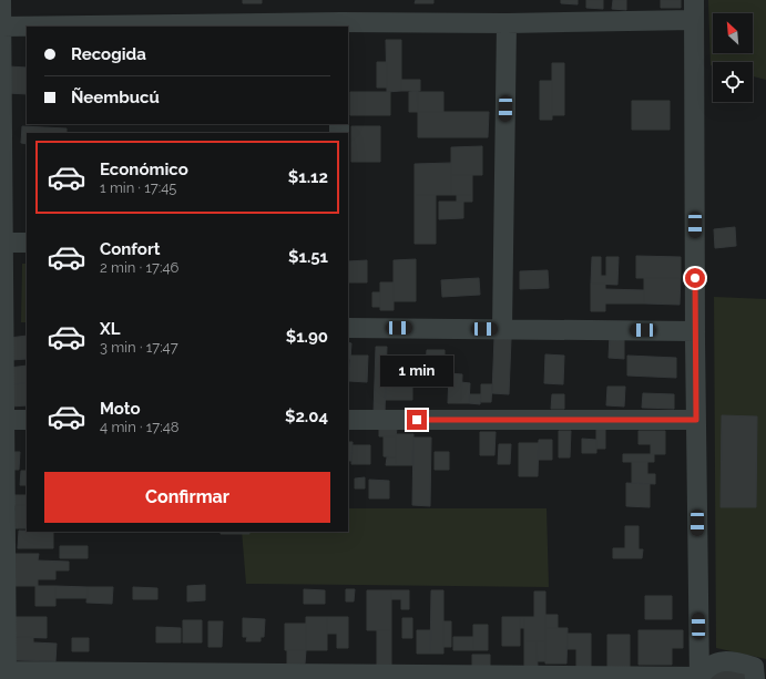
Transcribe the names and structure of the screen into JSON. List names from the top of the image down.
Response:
{
  "north": "top left",
  "page": {
    "banner": ["Recogida", "Ñeembucú"],
    "list": [
      {
        "name": "Económico",
        "note": "1 min · 17:45",
        "value": "$1.12"
      },
      {
        "name": "Confort",
        "note": "2 min · 17:46",
        "value": "$1.51"
      },
      {
        "name": "XL",
        "note": "3 min · 17:47",
        "value": "$1.90"
      },
      {
        "name": "Moto",
        "note": "4 min · 17:48",
        "value": "$2.04"
      }
    ],
    "bubble": "1 min",
    "buttons": "Confirmar"
  }
}
